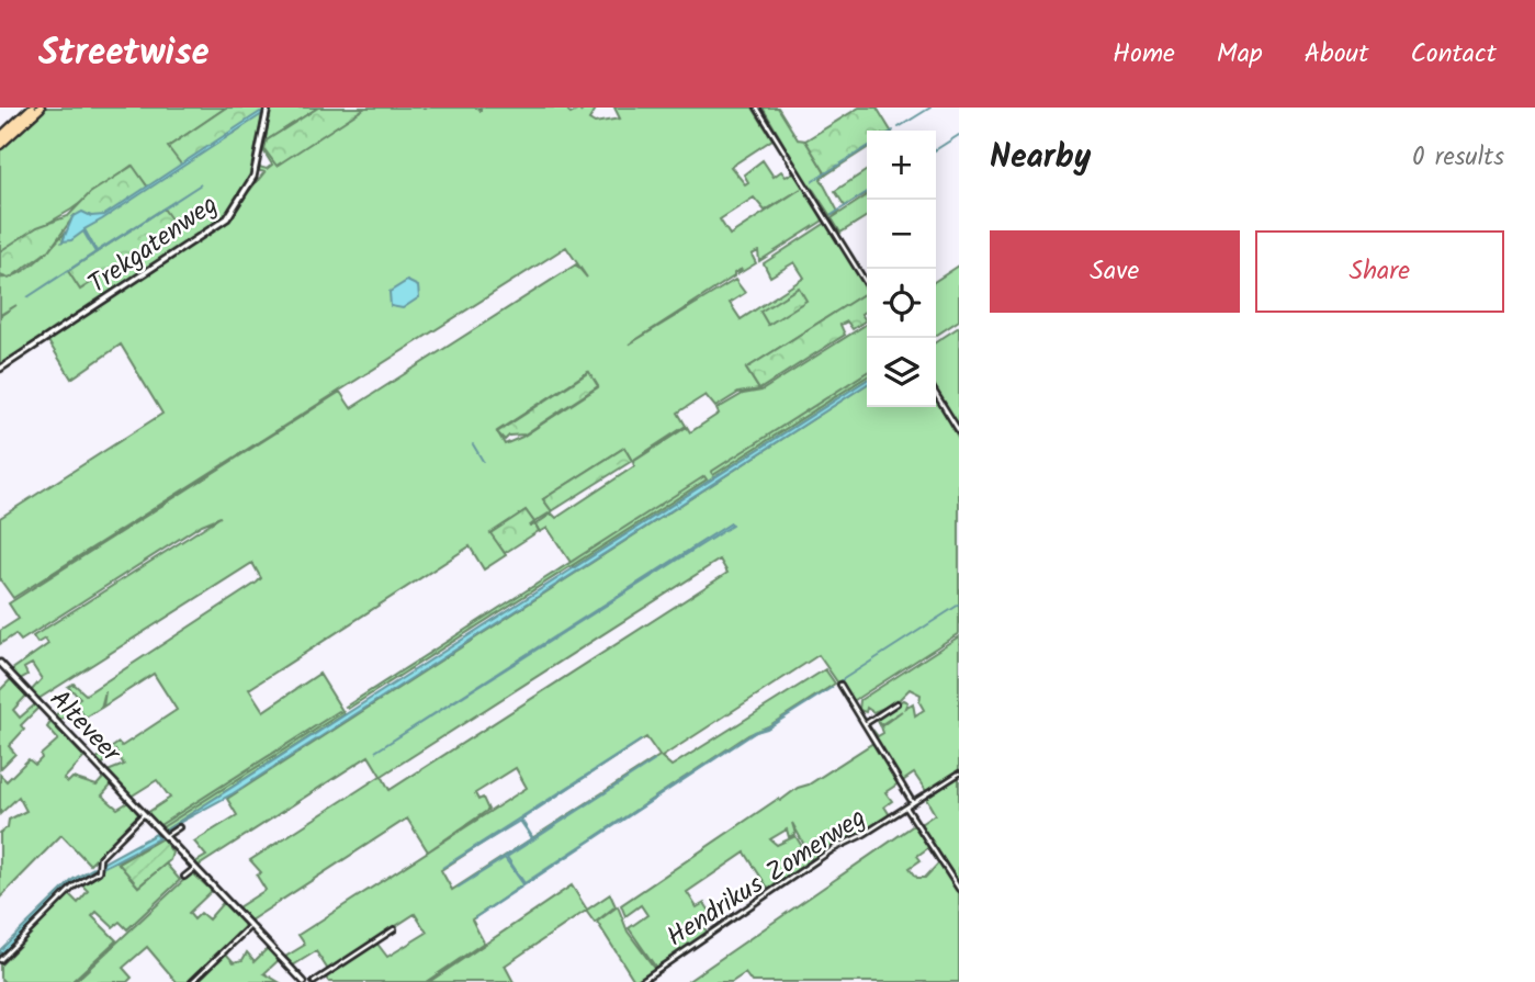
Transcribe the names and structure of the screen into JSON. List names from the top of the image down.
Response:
{
  "streets": {
    "street": ["Trekgatenweg", "Alteveer", "Hendrikus Zomerweg"]
  },
  "page": {
    "header": "Streetwise",
    "nav": [
      "Home",
      "Map",
      "About",
      "Contact"
    ],
    "heading": ["Nearby", "0 results"],
    "map_buttons": ["+", "−"],
    "buttons": ["Save", "Share"]
  }
}
